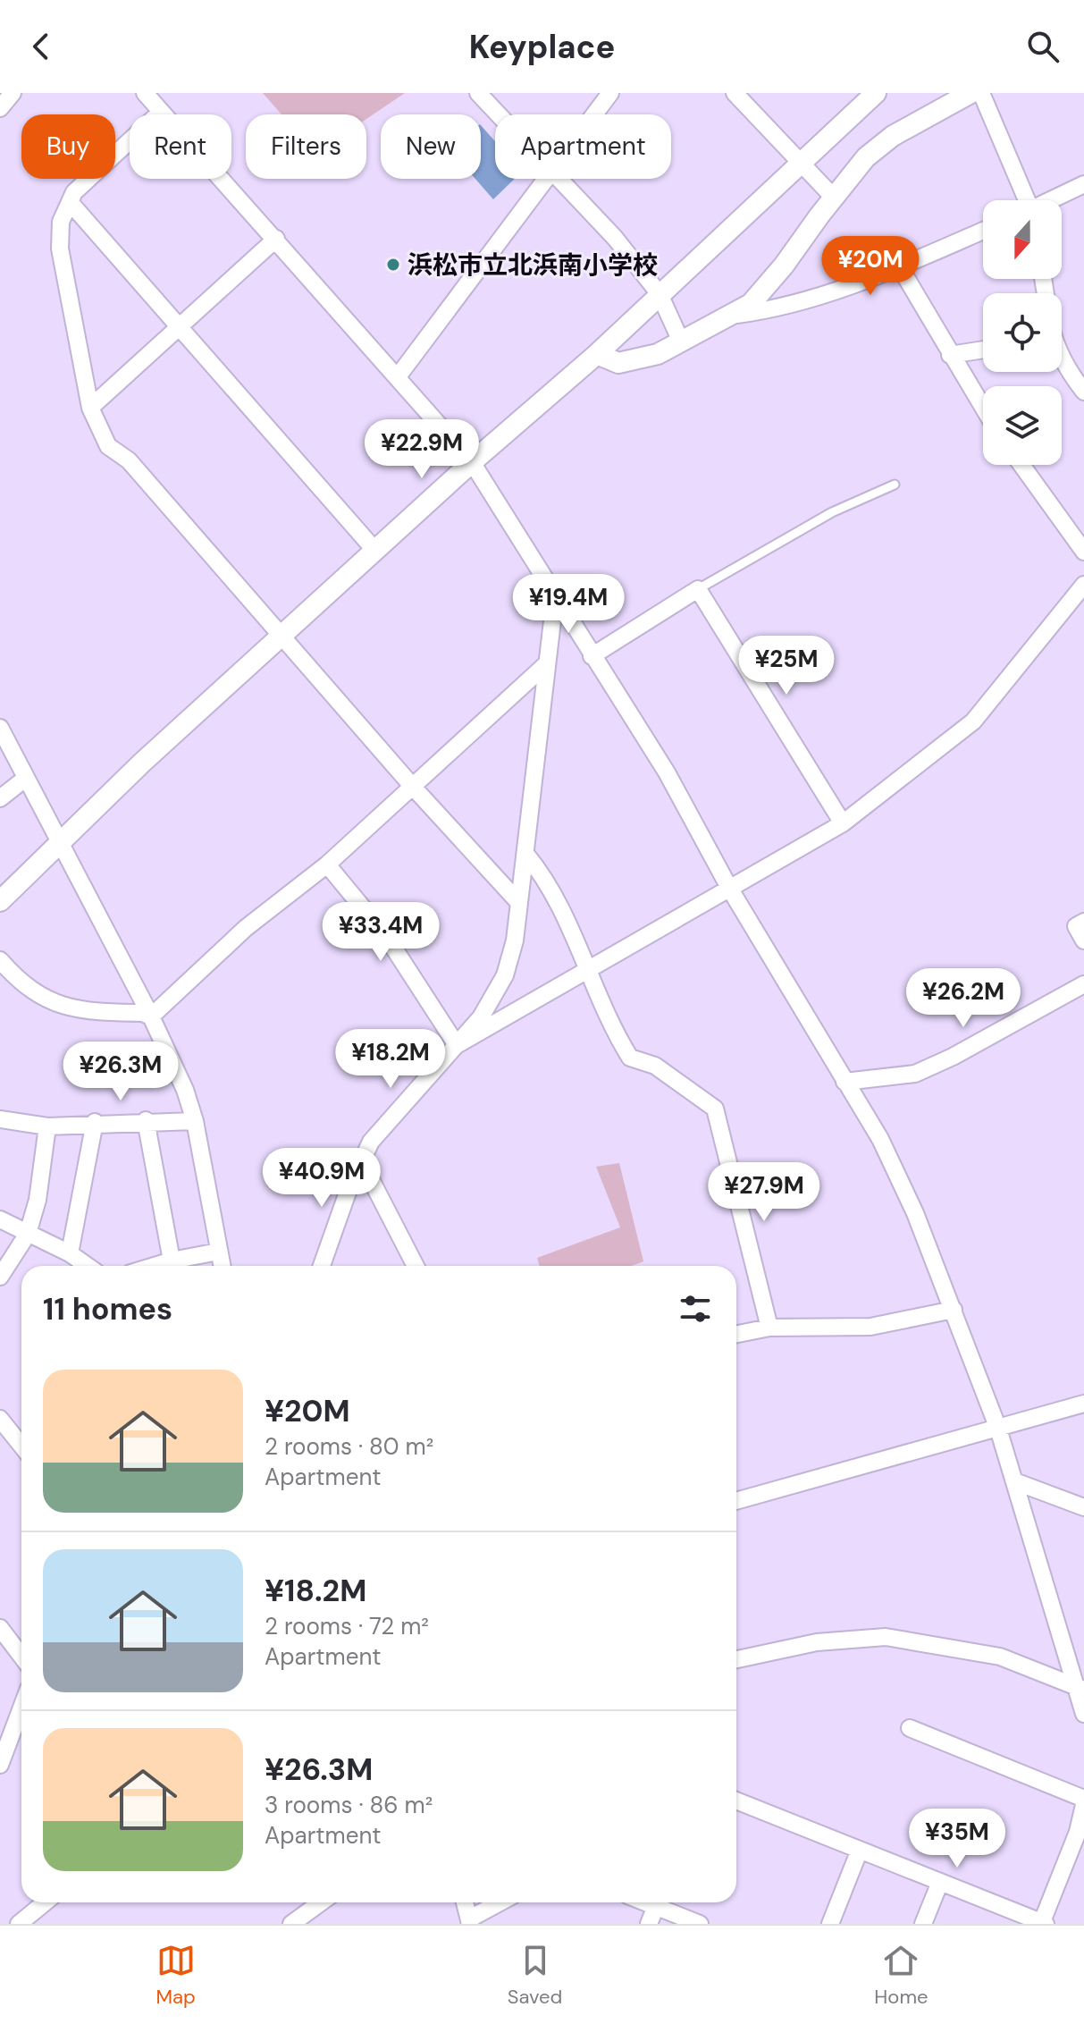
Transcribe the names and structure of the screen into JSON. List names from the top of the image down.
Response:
{
  "places": ["浜松市立北浜南小学校"],
  "north": "bottom",
  "page": {
    "header": "Keyplace",
    "chip": [
      "Buy",
      "Rent",
      "Filters",
      "New",
      "Apartment"
    ],
    "price": [
      "¥20M",
      "¥22.9M",
      "¥19.4M",
      "¥25M",
      "¥33.4M",
      "¥26.2M",
      "¥18.2M",
      "¥26.3M",
      "¥40.9M",
      "¥27.9M",
      "¥35M"
    ],
    "heading": "11 homes",
    "list": [
      {
        "name": "¥20M",
        "note": "2 rooms · 80 m² · Apartment"
      },
      {
        "name": "¥18.2M",
        "note": "2 rooms · 72 m² · Apartment"
      },
      {
        "name": "¥26.3M",
        "note": "3 rooms · 86 m² · Apartment"
      }
    ],
    "tabs": ["Map", "Saved", "Home"]
  }
}
